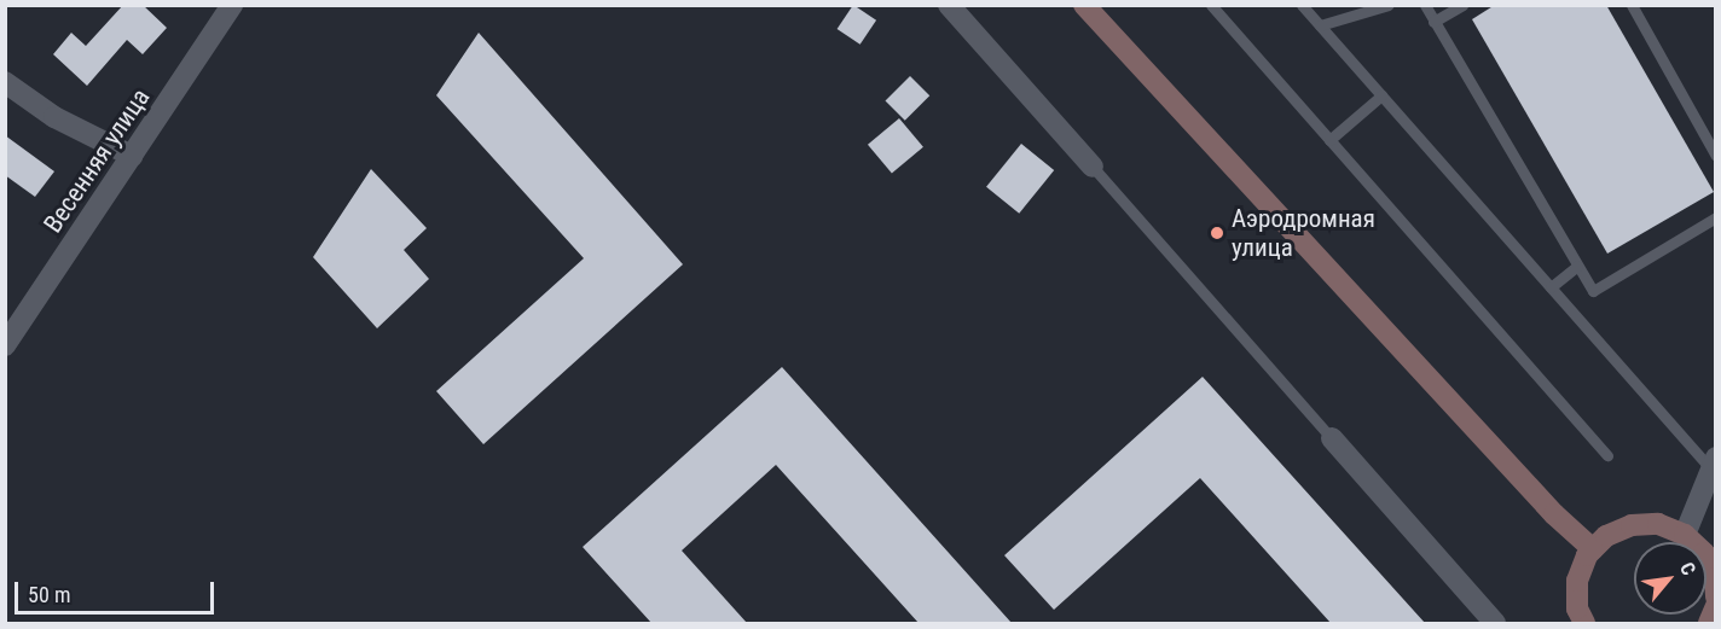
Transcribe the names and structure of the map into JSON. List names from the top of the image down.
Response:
{
  "streets": {
    "street": ["Весенняя улица"]
  },
  "places": ["Аэродромная улица"],
  "scale_bar": "50 m",
  "north": "top right"
}
